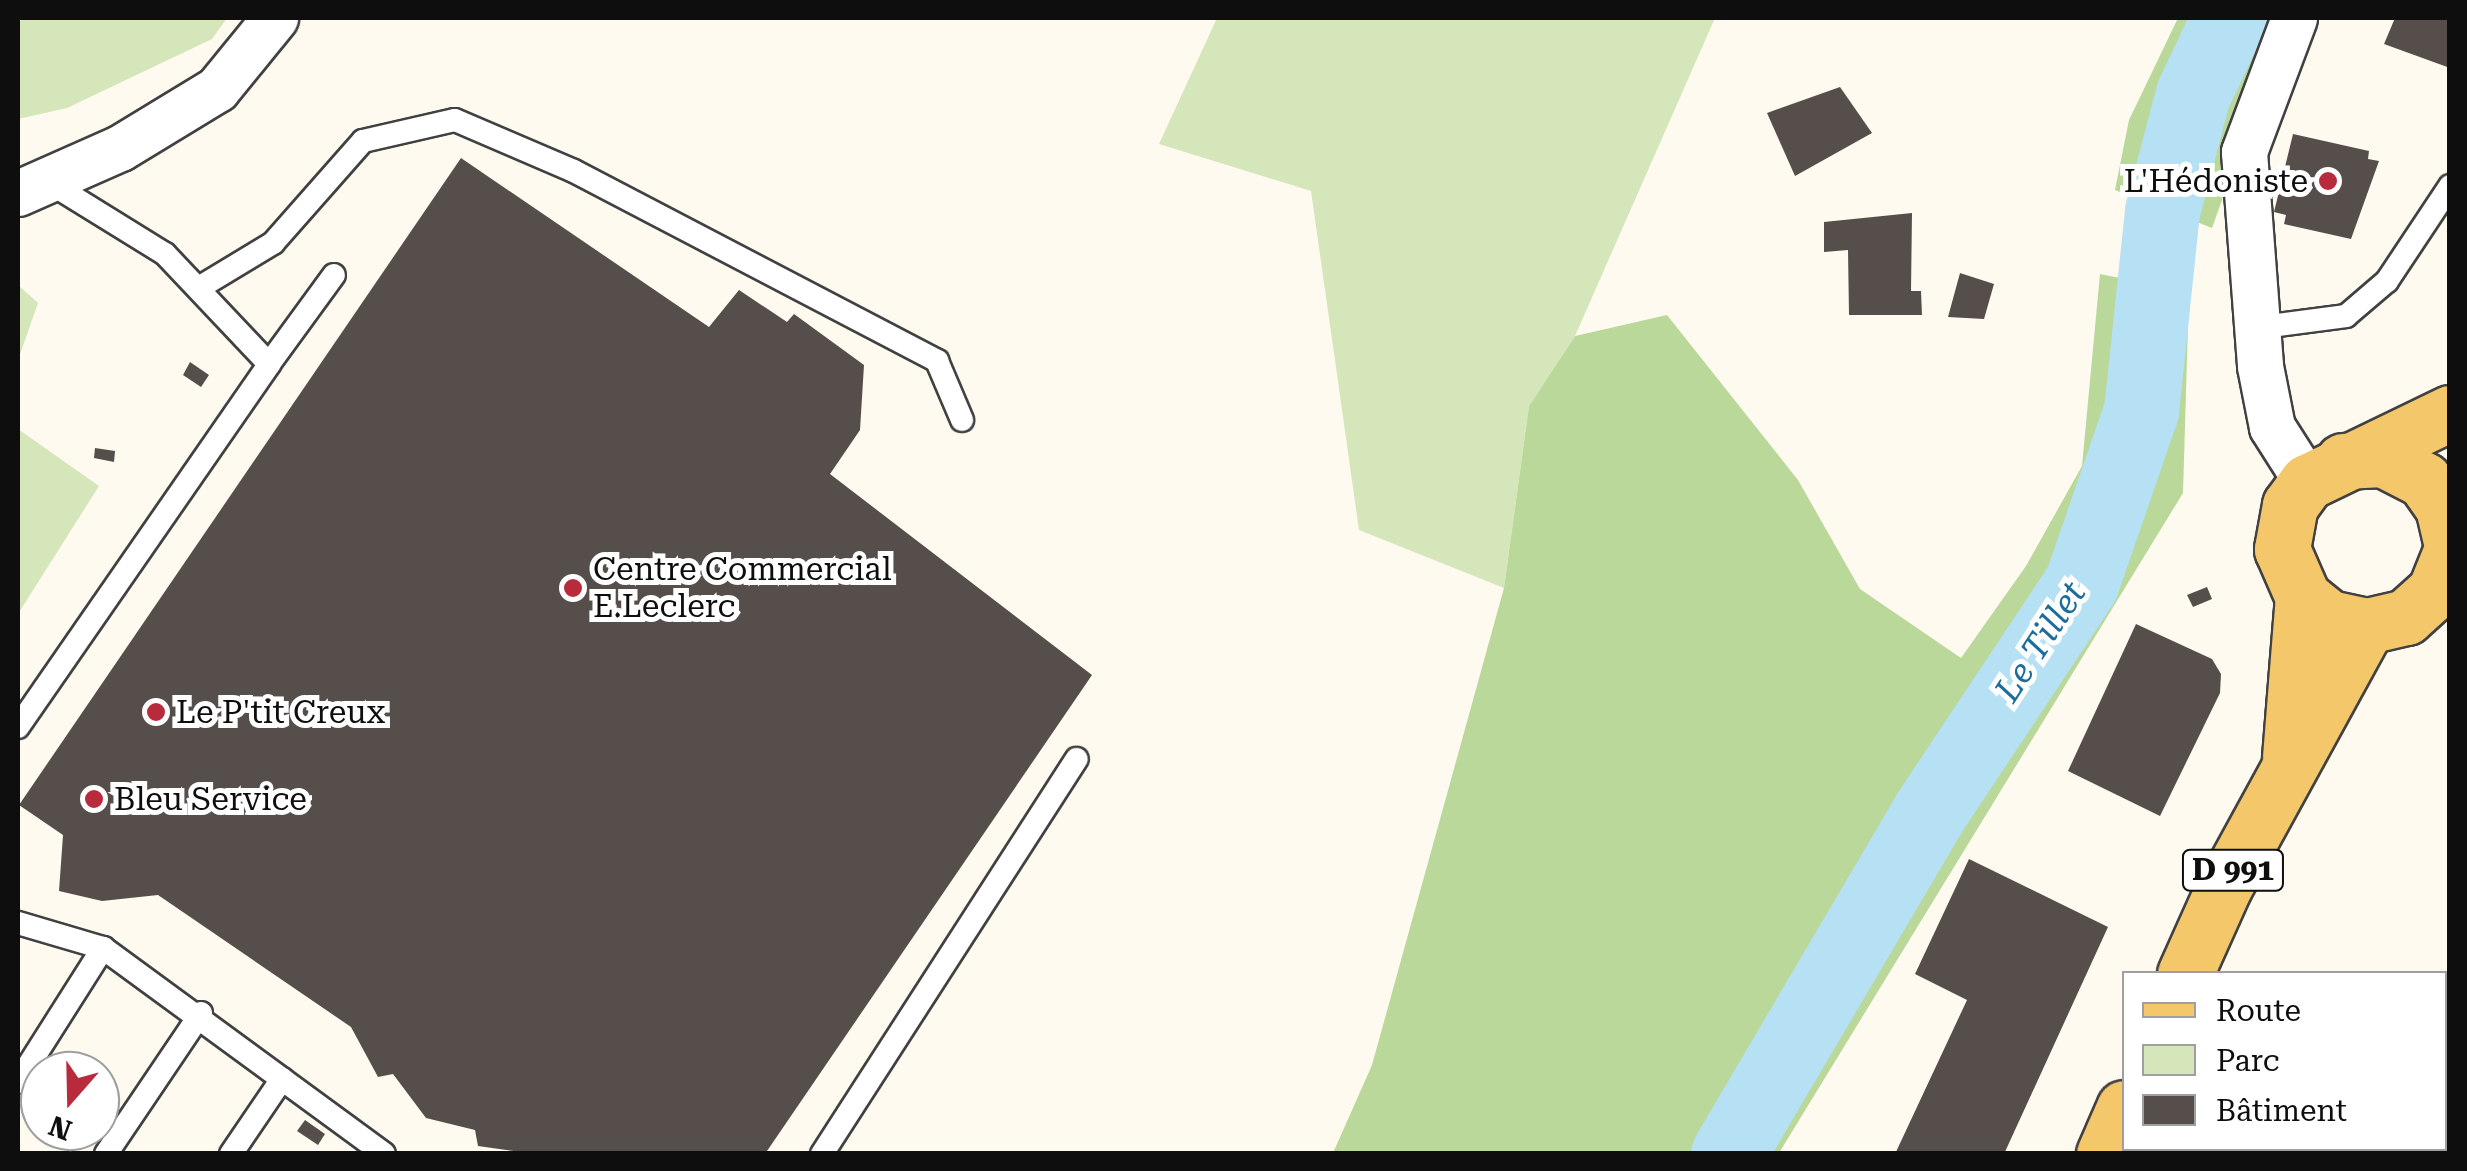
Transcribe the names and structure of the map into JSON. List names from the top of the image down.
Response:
{
  "streets": {
    "main road": ["D 991"]
  },
  "water": ["Le Tillet"],
  "places": [
    "L'Hédoniste",
    "Centre Commercial E.Leclerc",
    "Le P'tit Creux",
    "Bleu Service"
  ],
  "legend": ["Route", "Parc", "Bâtiment"],
  "north": "bottom"
}
